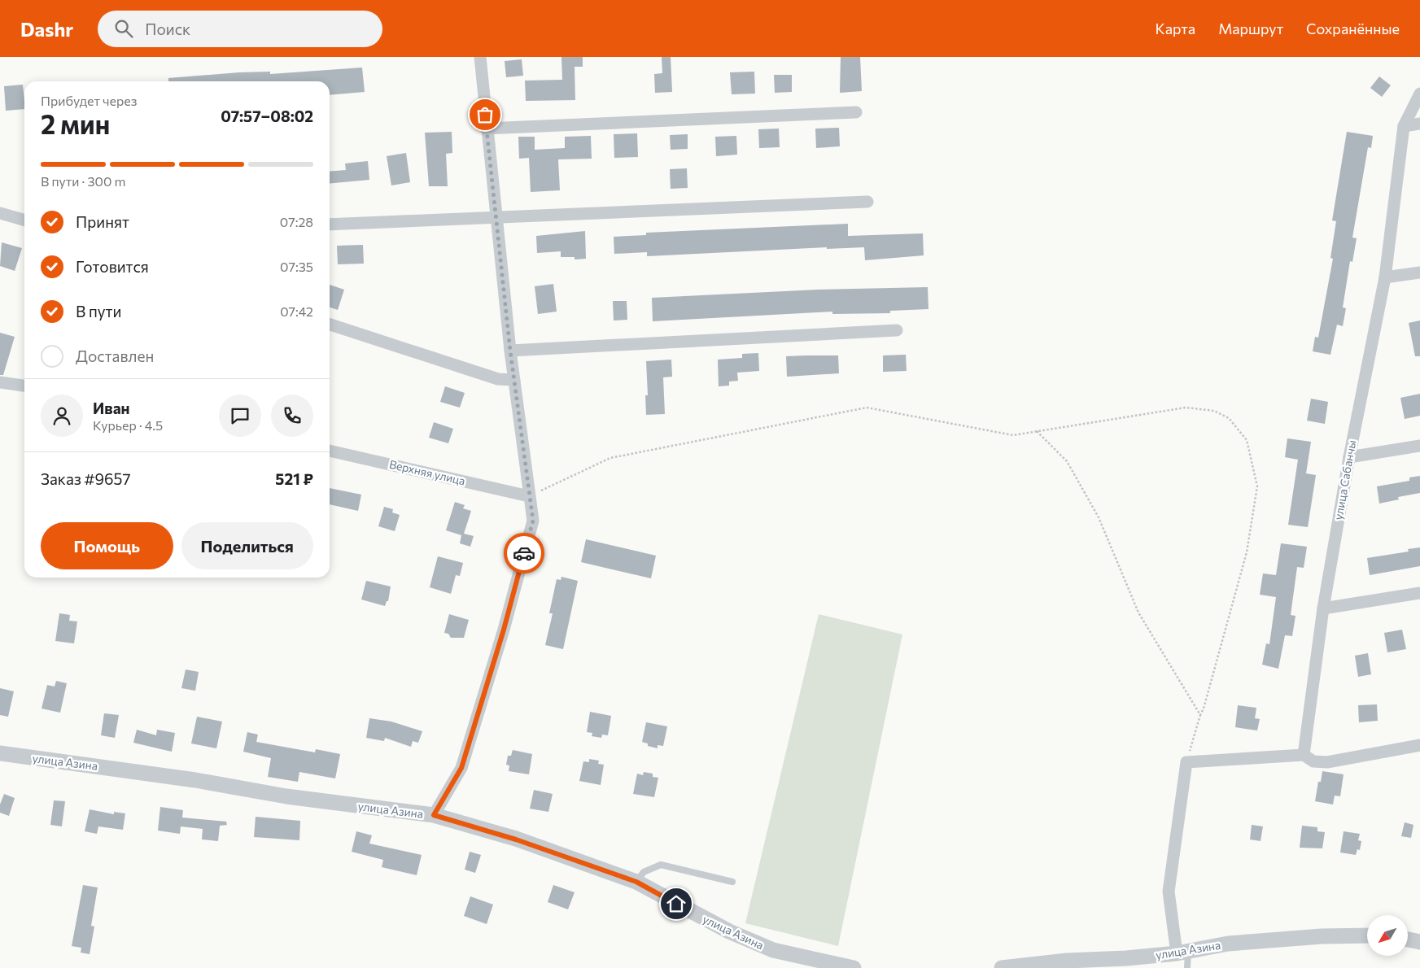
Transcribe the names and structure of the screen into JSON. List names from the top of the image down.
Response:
{
  "streets": {
    "street": ["Верхняя улица", "улица Сабанчы", "улица Азина"]
  },
  "north": "bottom left",
  "page": {
    "header": "Dashr",
    "search": "Поиск",
    "nav": ["Карта", "Маршрут", "Сохранённые"],
    "heading": ["2 мин", "Прибудет через", "07:57–08:02"],
    "panel": [
      "Иван",
      "Курьер · 4.5",
      "Заказ #9657",
      "521 ₽"
    ],
    "bar": "В пути · 300 m",
    "list": [
      ["Принят", "07:28"],
      ["Готовится", "07:35"],
      ["В пути", "07:42"],
      "Доставлен"
    ],
    "buttons": ["Помощь", "Поделиться"]
  }
}
